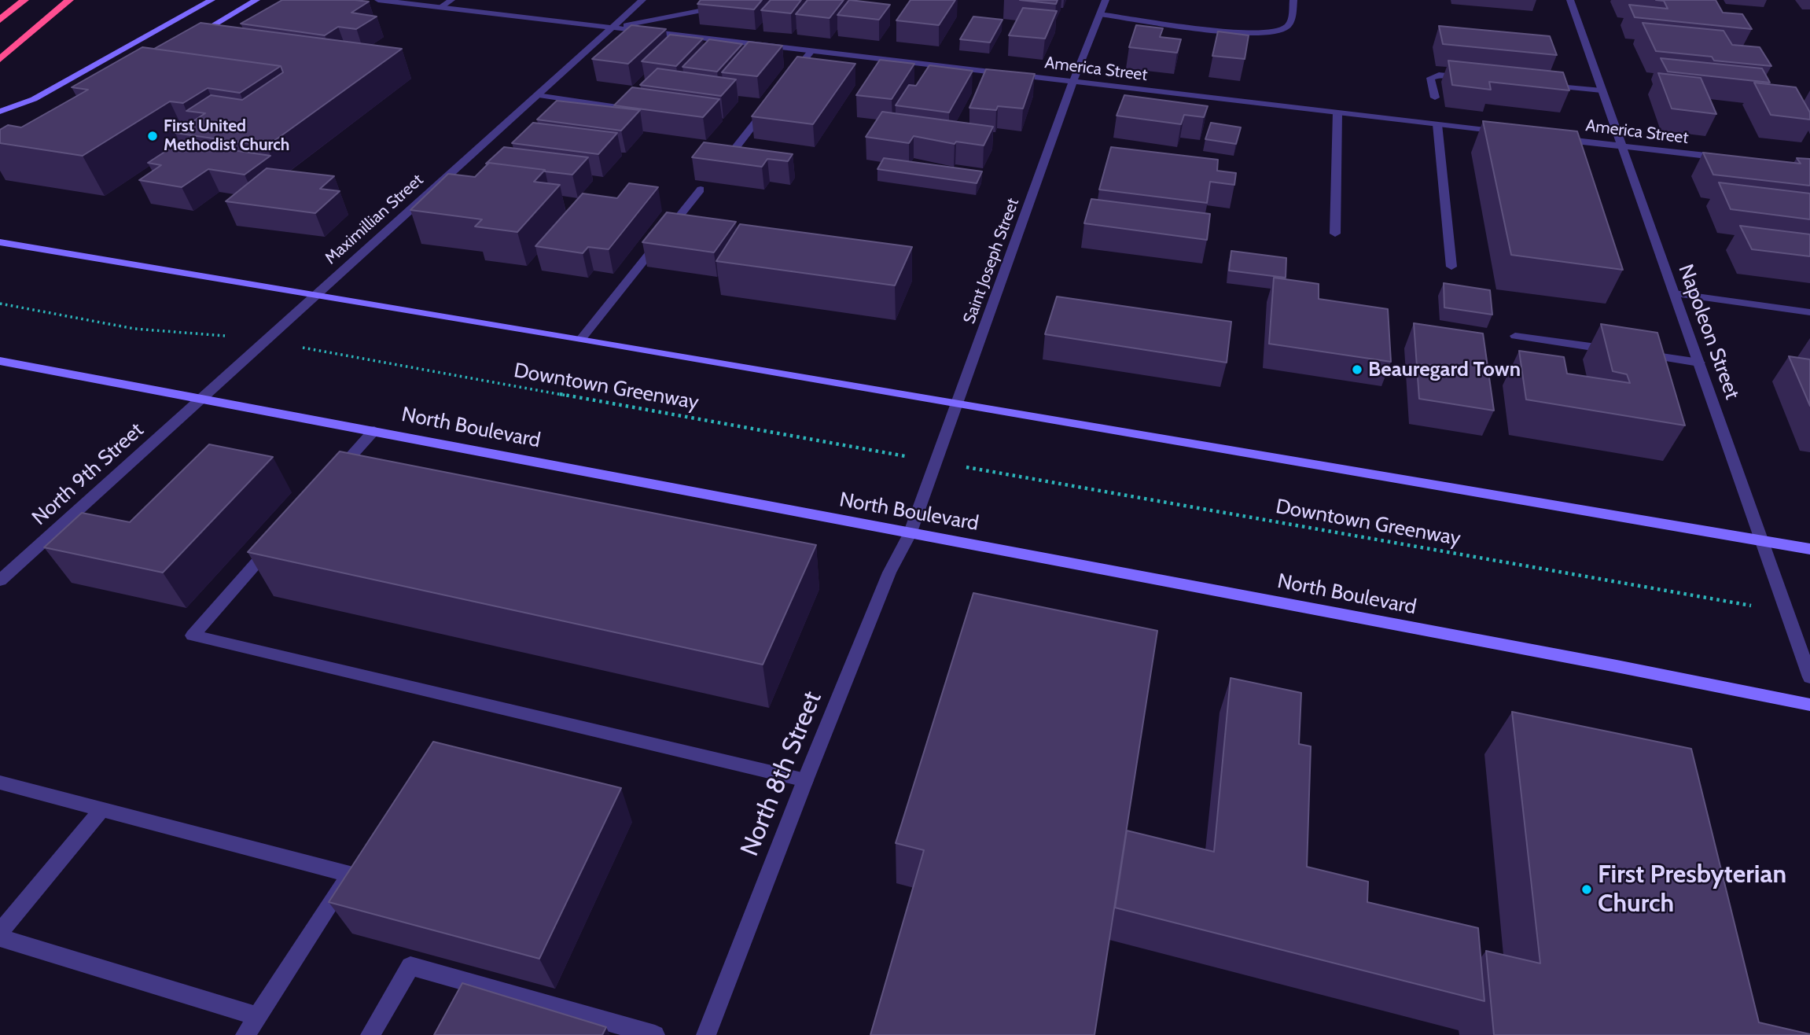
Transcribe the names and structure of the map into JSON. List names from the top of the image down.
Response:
{
  "streets": {
    "street": [
      "America Street",
      "Maximillian Street",
      "Saint Joseph Street",
      "Napoleon Street",
      "North Boulevard",
      "North 9th Street",
      "North 8th Street"
    ],
    "path": ["Downtown Greenway"]
  },
  "crossings": [
    ["America Street", "Maximillian Street"],
    ["America Street", "Saint Joseph Street"],
    ["America Street", "Napoleon Street"],
    ["Maximillian Street", "North Boulevard"],
    ["Maximillian Street", "North 9th Street"],
    ["Saint Joseph Street", "North Boulevard"],
    ["Saint Joseph Street", "North 8th Street"],
    ["North Boulevard", "North 9th Street"],
    ["North Boulevard", "North 8th Street"]
  ],
  "places": ["First United Methodist Church", "Beauregard Town", "First Presbyterian Church"]
}
